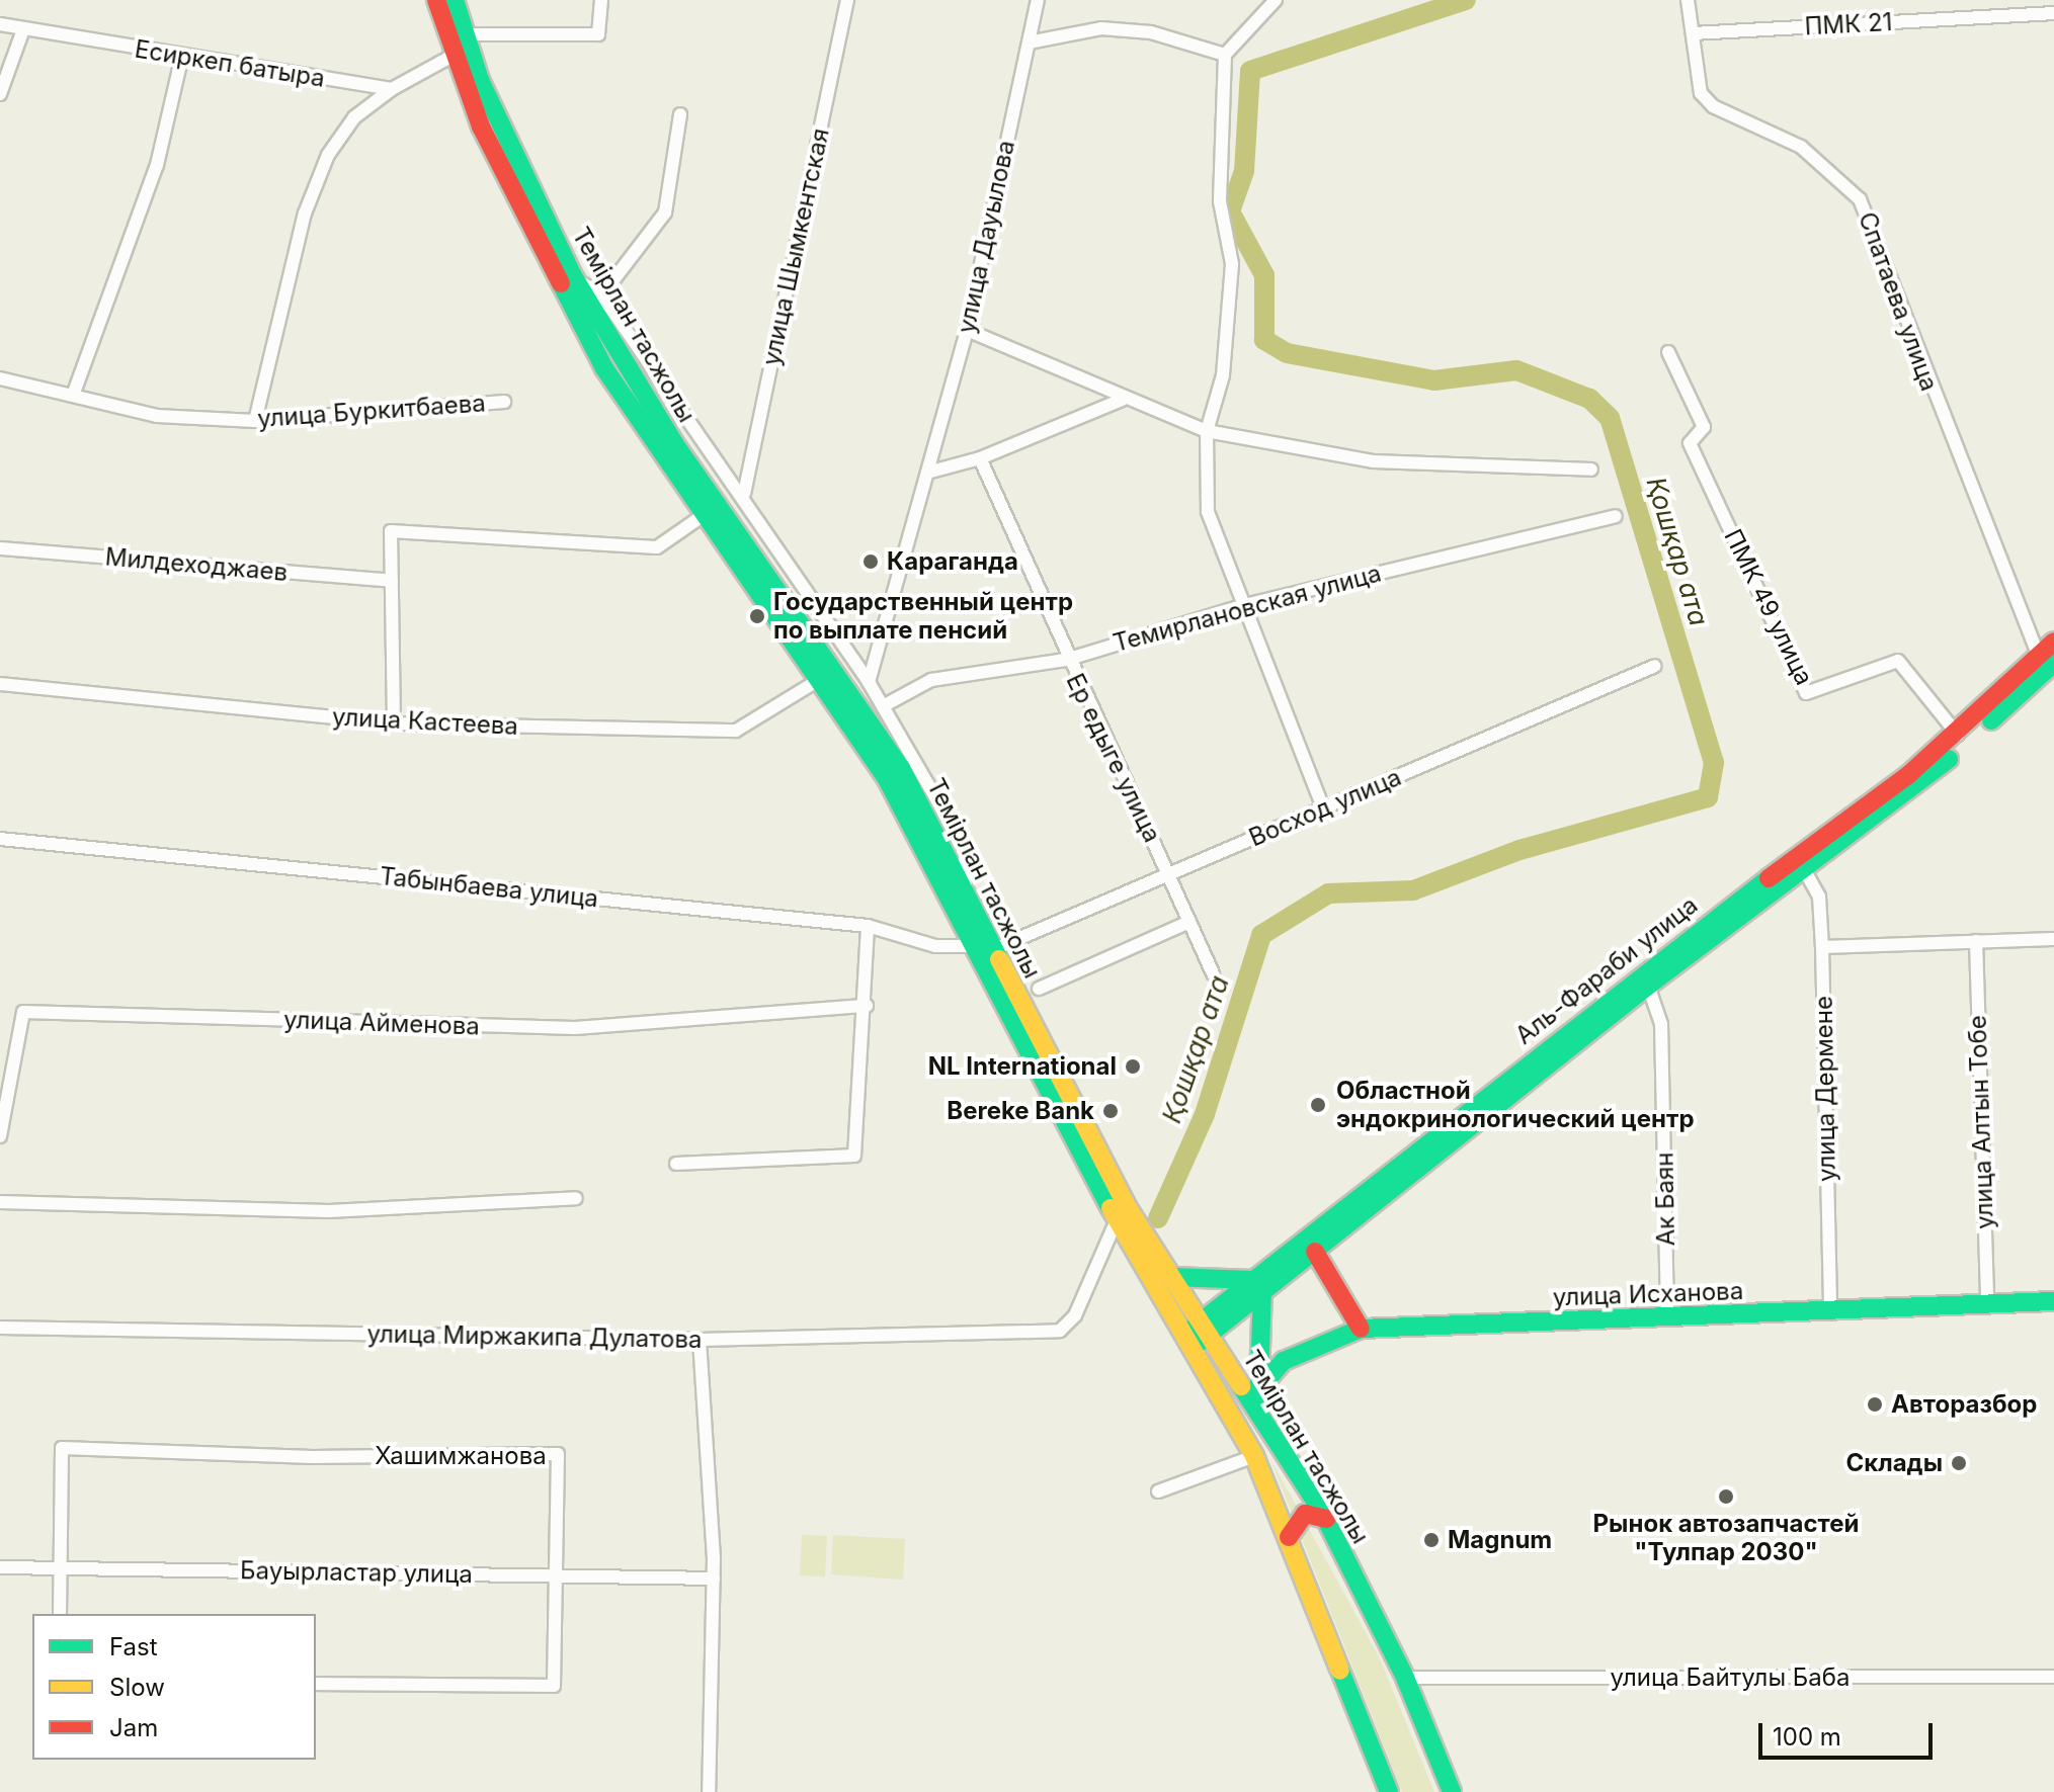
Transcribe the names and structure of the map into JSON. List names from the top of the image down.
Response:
{
  "streets": {
    "main road": ["Темірлан тасжолы", "Аль-Фараби улица", "улица Исханова"],
    "street": [
      "ПМК 21",
      "Есиркеп батыра",
      "улица Дауылова",
      "улица Шымкентская",
      "Спатаева улица",
      "улица Буркитбаева",
      "Милдеходжаев",
      "ПМК 49 улица",
      "Темирлановская улица",
      "улица Кастеева",
      "Ер едыге улица",
      "Восход улица",
      "Табынбаева улица",
      "улица Айменова",
      "улица Дермене",
      "улица Алтын Тобе",
      "Ак Баян",
      "улица Миржакипа Дулатова",
      "Хашимжанова",
      "Бауырластар улица",
      "улица Байтулы Баба"
    ]
  },
  "crossings": [
    ["ПМК 21", "Спатаева улица"],
    ["Спатаева улица", "Аль-Фараби улица"],
    ["Темірлан тасжолы", "улица Кастеева"],
    ["Темірлан тасжолы", "Восход улица"],
    ["Темірлан тасжолы", "Табынбаева улица"],
    ["Темірлан тасжолы", "Аль-Фараби улица"],
    ["Темірлан тасжолы", "улица Миржакипа Дулатова"],
    ["Темірлан тасжолы", "улица Байтулы Баба"],
    ["ПМК 49 улица", "Аль-Фараби улица"],
    ["Темирлановская улица", "Ер едыге улица"],
    ["Ер едыге улица", "Восход улица"],
    ["Аль-Фараби улица", "улица Дермене"],
    ["Аль-Фараби улица", "Ак Баян"],
    ["улица Дермене", "улица Исханова"],
    ["улица Алтын Тобе", "улица Исханова"],
    ["Ак Баян", "улица Исханова"],
    ["Хашимжанова", "Бауырластар улица"]
  ],
  "water": ["Қошқар ата"],
  "places": [
    "Караганда",
    "Государственный центр по выплате пенсий",
    "NL International",
    "Областной эндокринологический центр",
    "Bereke Bank",
    "Авторазбор",
    "Склады",
    "Рынок автозапчастей \"Тулпар 2030\"",
    "Magnum"
  ],
  "legend": ["Fast", "Slow", "Jam"],
  "scale_bar": "100 m"
}
